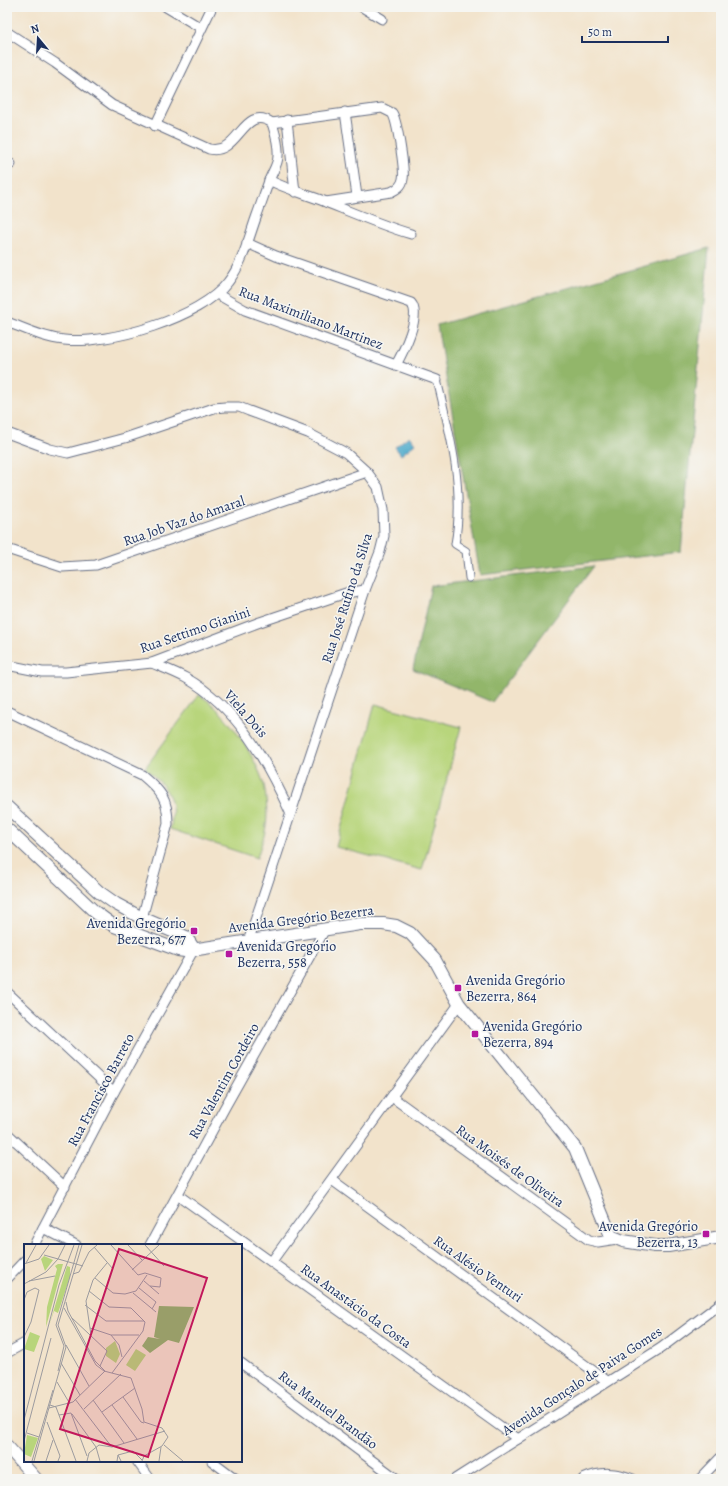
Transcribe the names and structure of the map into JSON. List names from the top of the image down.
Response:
{
  "streets": {
    "street": [
      "Rua Maximiliano Martinez",
      "Rua Job Vaz do Amaral",
      "Rua José Rufino da Silva",
      "Rua Settimo Gianini",
      "Viela Dois",
      "Avenida Gregório Bezerra",
      "Rua Valentim Cordeiro",
      "Rua Francisco Barreto",
      "Rua Moisés de Oliveira",
      "Rua Alésio Venturi",
      "Rua Anastácio da Costa",
      "Avenida Gonçalo de Paiva Gomes",
      "Rua Manuel Brandão"
    ]
  },
  "crossings": [
    ["Rua Job Vaz do Amaral", "Rua José Rufino da Silva"],
    ["Rua José Rufino da Silva", "Rua Settimo Gianini"],
    ["Rua José Rufino da Silva", "Viela Dois"],
    ["Rua José Rufino da Silva", "Avenida Gregório Bezerra"],
    ["Rua Settimo Gianini", "Viela Dois"],
    ["Avenida Gregório Bezerra", "Rua Valentim Cordeiro"],
    ["Avenida Gregório Bezerra", "Rua Francisco Barreto"],
    ["Avenida Gregório Bezerra", "Rua Moisés de Oliveira"],
    ["Rua Valentim Cordeiro", "Rua Anastácio da Costa"],
    ["Rua Alésio Venturi", "Avenida Gonçalo de Paiva Gomes"],
    ["Rua Anastácio da Costa", "Avenida Gonçalo de Paiva Gomes"]
  ],
  "places": {
    "transit": [
      "Avenida Gregório Bezerra, 677",
      "Avenida Gregório Bezerra, 558",
      "Avenida Gregório Bezerra, 864",
      "Avenida Gregório Bezerra, 894",
      "Avenida Gregório Bezerra, 13"
    ]
  },
  "scale_bar": "50 m",
  "north": "top"
}
